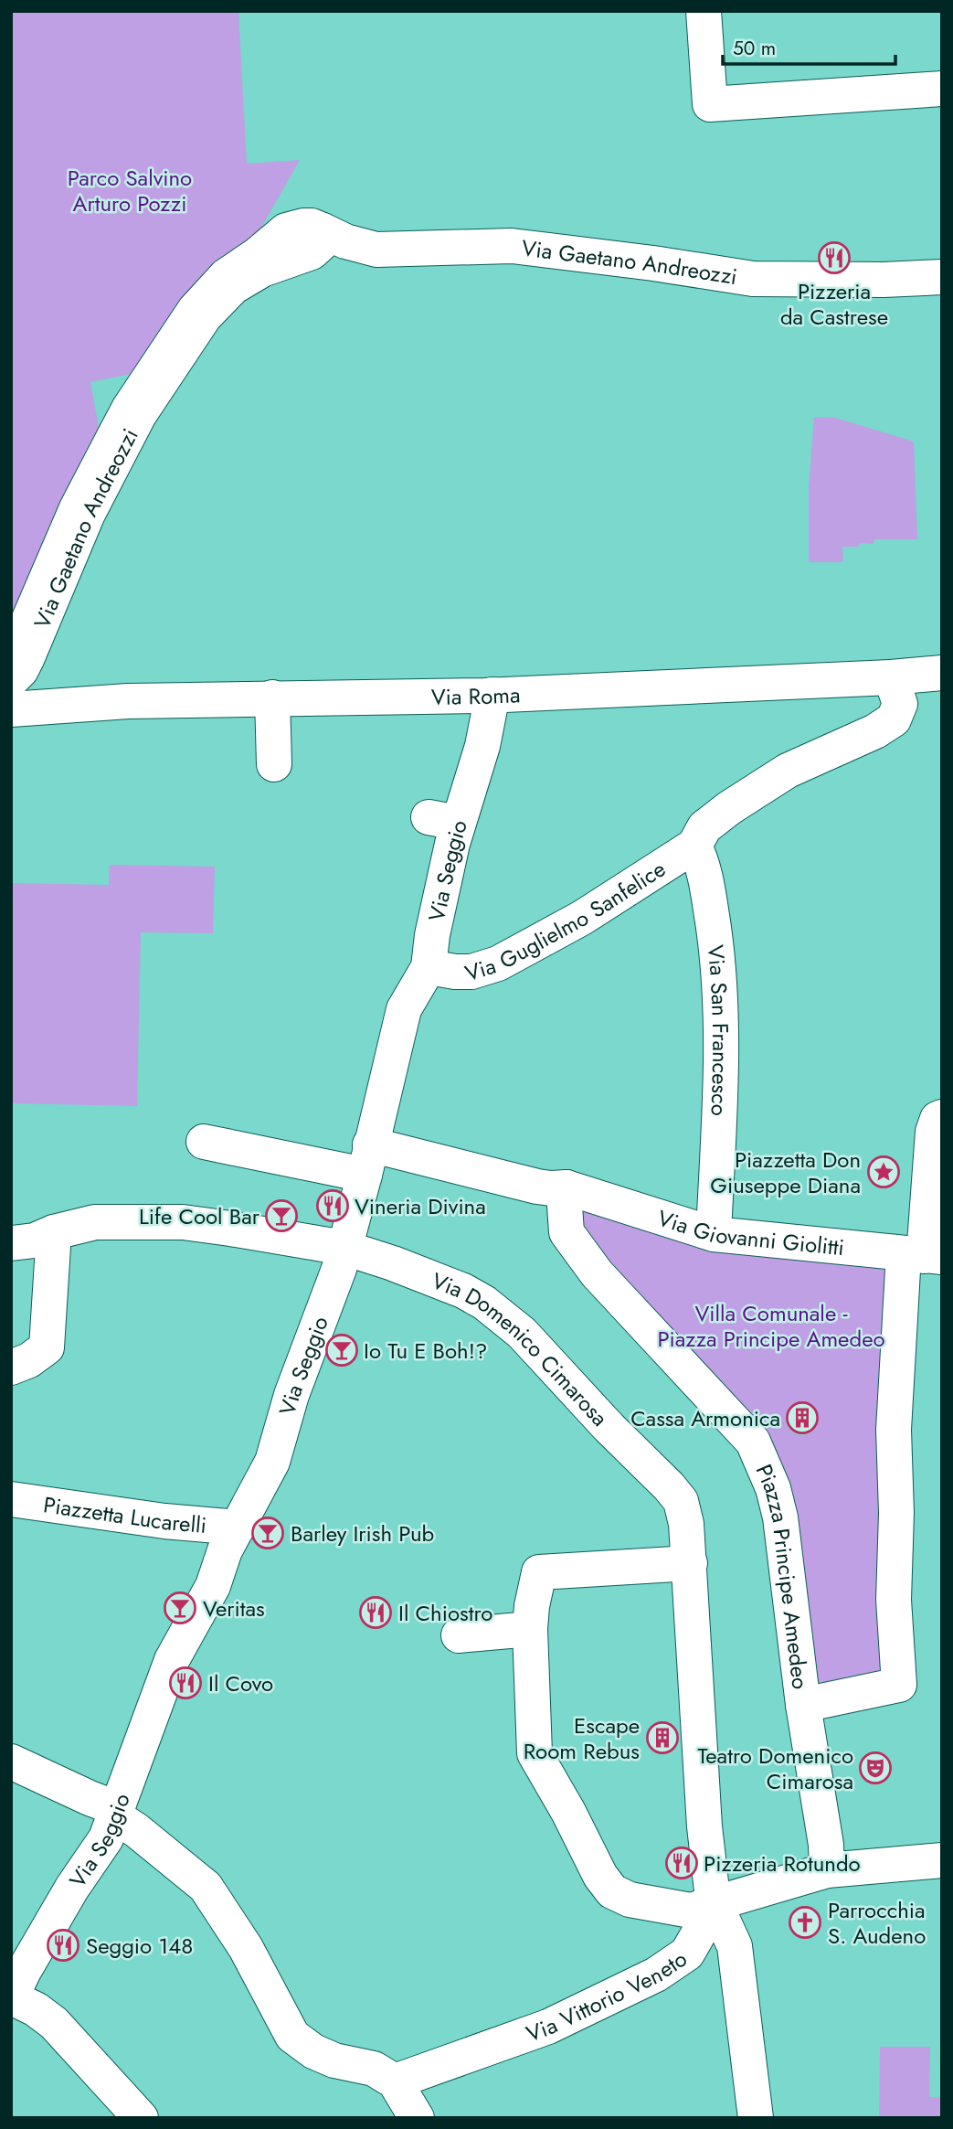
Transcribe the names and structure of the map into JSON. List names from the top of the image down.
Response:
{
  "streets": {
    "street": [
      "Via Gaetano Andreozzi",
      "Via Roma",
      "Via Seggio",
      "Via Guglielmo Sanfelice",
      "Via San Francesco",
      "Via Giovanni Giolitti",
      "Via Domenico Cimarosa",
      "Piazzetta Lucarelli",
      "Piazza Principe Amedeo",
      "Via Vittorio Veneto"
    ]
  },
  "crossings": [
    ["Via Gaetano Andreozzi", "Via Roma"],
    ["Via Roma", "Via Seggio"],
    ["Via Roma", "Via Guglielmo Sanfelice"],
    ["Via Seggio", "Via Guglielmo Sanfelice"],
    ["Via Seggio", "Via Giovanni Giolitti"],
    ["Via Seggio", "Via Domenico Cimarosa"],
    ["Via Seggio", "Piazzetta Lucarelli"],
    ["Via Guglielmo Sanfelice", "Via San Francesco"],
    ["Via San Francesco", "Via Giovanni Giolitti"],
    ["Via Giovanni Giolitti", "Piazza Principe Amedeo"],
    ["Via Domenico Cimarosa", "Via Vittorio Veneto"]
  ],
  "parks": ["Parco Salvino Arturo Pozzi", "Villa Comunale - Piazza Principe Amedeo"],
  "places": {
    "restaurant": [
      "Pizzeria da Castrese",
      "Vineria Divina",
      "Il Chiostro",
      "Il Covo",
      "Pizzeria Rotundo",
      "Seggio 148"
    ],
    "place": ["Piazzetta Don Giuseppe Diana"],
    "bar": [
      "Life Cool Bar",
      "Io Tu E Boh!?",
      "Barley Irish Pub",
      "Veritas"
    ],
    "building": ["Cassa Armonica", "Escape Room Rebus"],
    "theatre": ["Teatro Domenico Cimarosa"],
    "church": ["Parrocchia S. Audeno"]
  },
  "scale_bar": "50 m"
}
